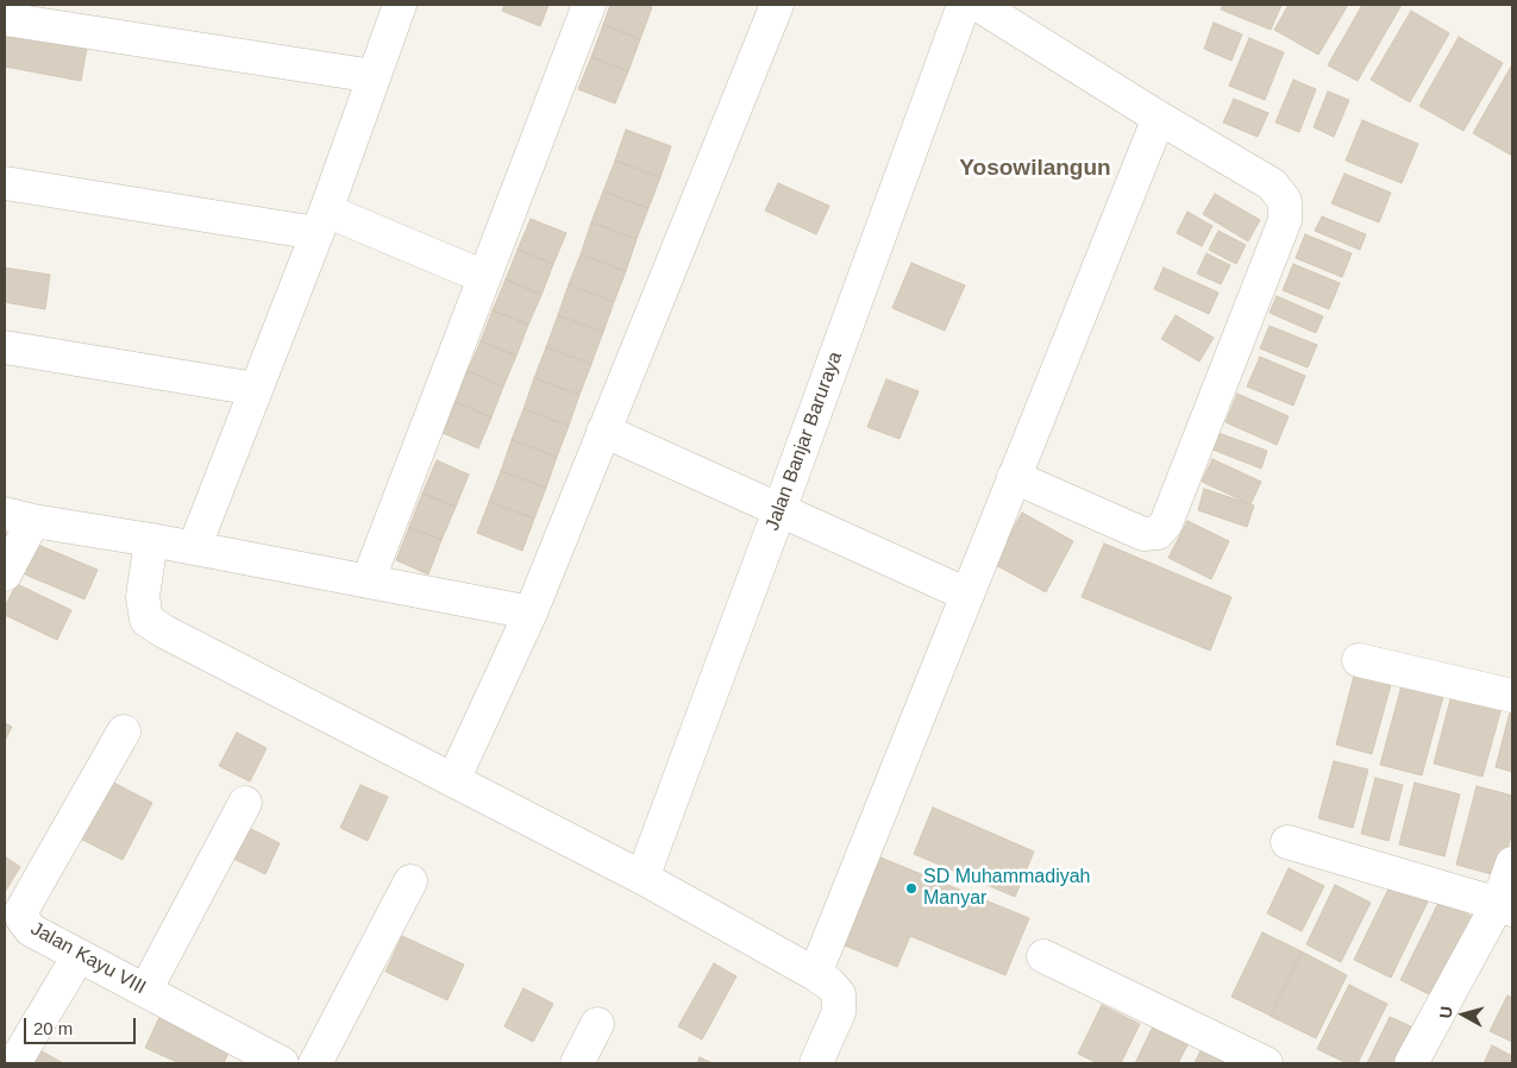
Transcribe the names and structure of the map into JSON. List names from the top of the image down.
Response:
{
  "streets": {
    "street": ["Jalan Banjar Baruraya", "Jalan Kayu VIII"]
  },
  "districts": ["Yosowilangun"],
  "places": ["SD Muhammadiyah Manyar"],
  "scale_bar": "20 m",
  "north": "left"
}
